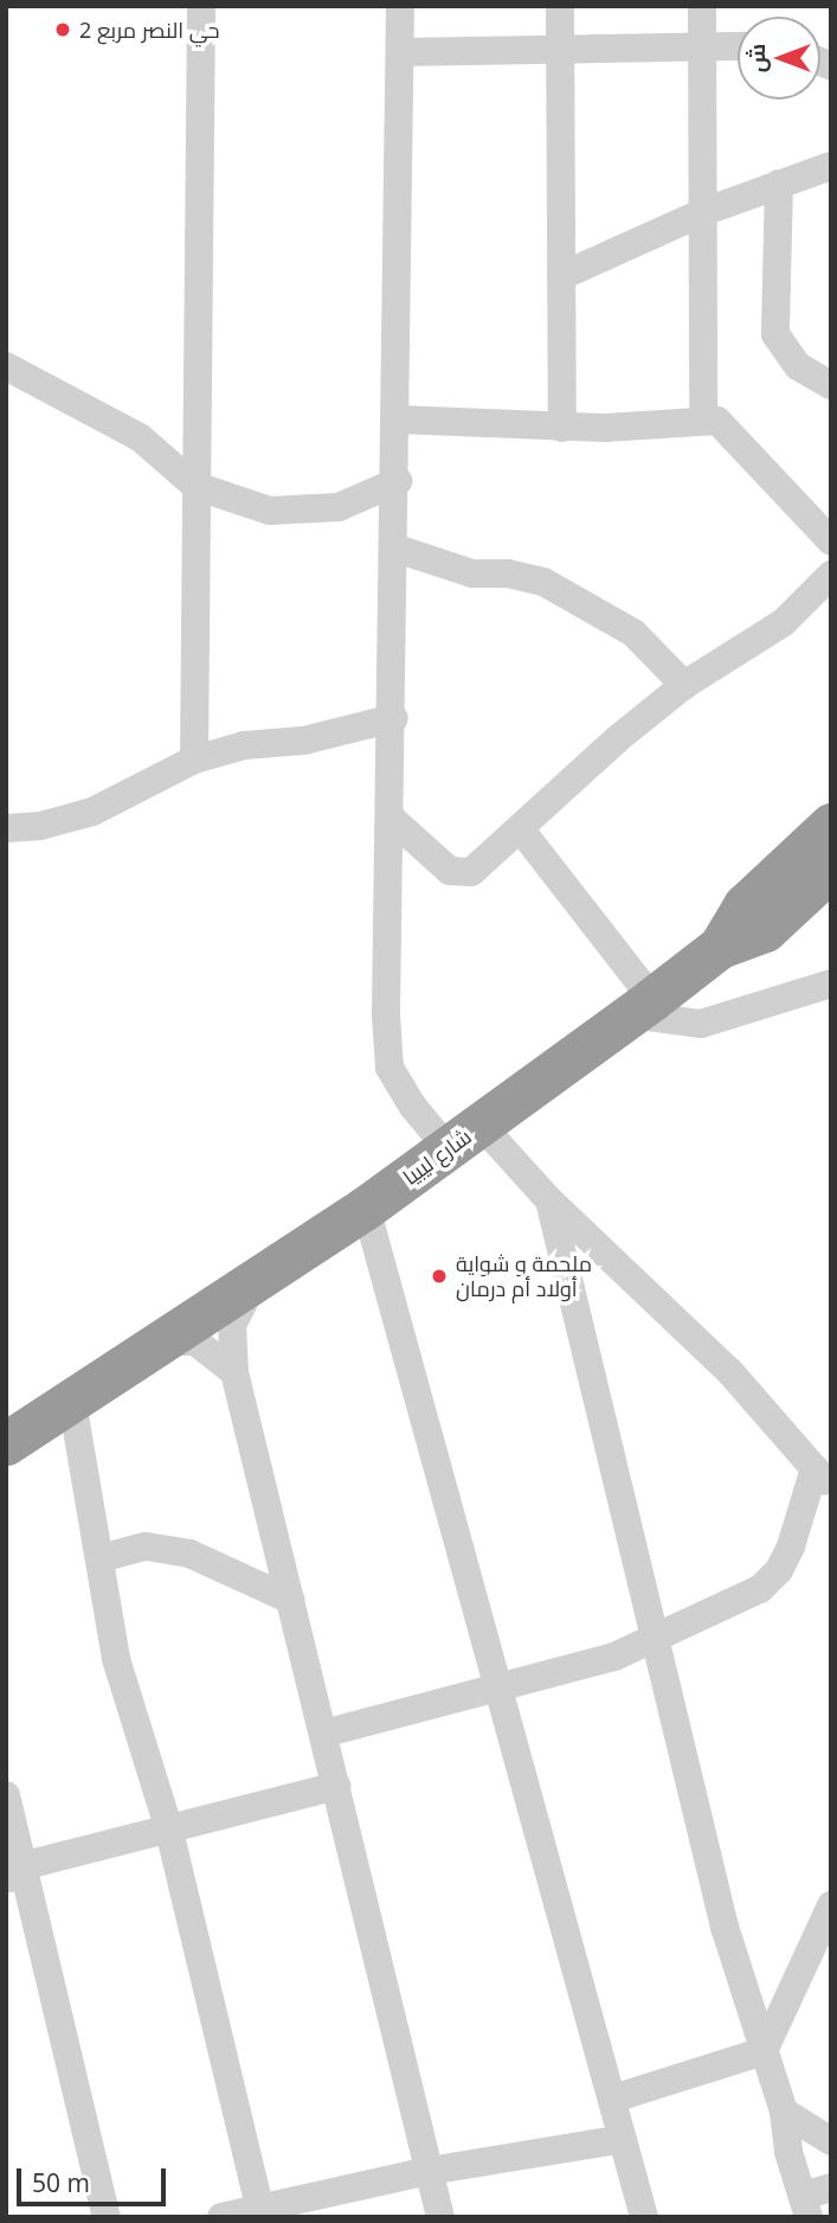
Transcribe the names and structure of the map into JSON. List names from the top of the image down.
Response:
{
  "streets": {
    "highway": ["شارع ليبيا"]
  },
  "places": ["حي النصر مربع 2", "ملحمة و شواية أولاد أم درمان"],
  "scale_bar": "50 m",
  "north": "left"
}
